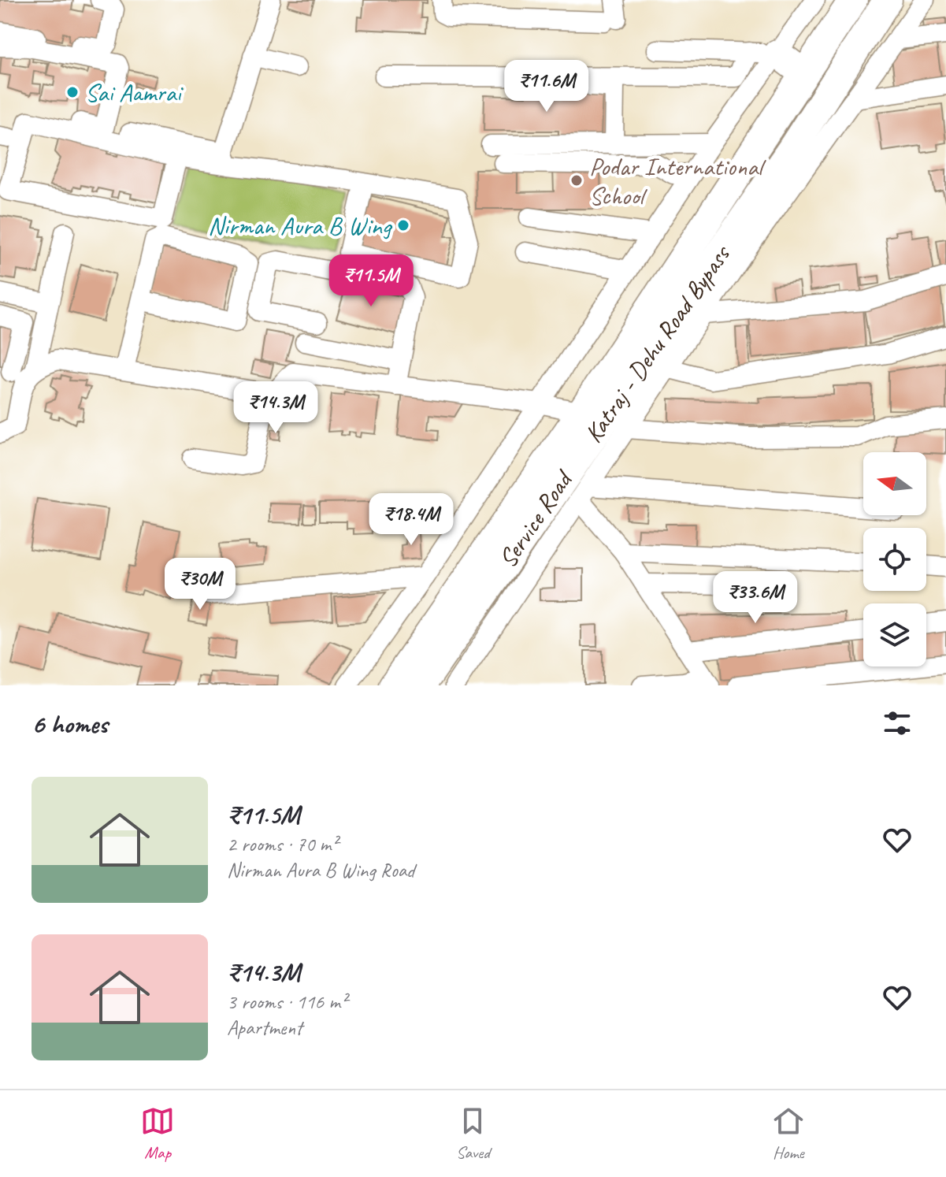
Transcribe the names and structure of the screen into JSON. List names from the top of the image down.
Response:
{
  "streets": {
    "highway": ["Katraj - Dehu Road Bypass"],
    "street": ["Service Road"]
  },
  "places": ["Sai Aamrai", "Podar International School", "Nirman Aura B Wing"],
  "north": "left",
  "page": {
    "price": [
      "₹11.6M",
      "₹11.5M",
      "₹14.3M",
      "₹18.4M",
      "₹30M",
      "₹33.6M"
    ],
    "heading": "6 homes",
    "list": [
      {
        "name": "₹11.5M",
        "note": "2 rooms · 70 m² · Nirman Aura B Wing Road"
      },
      {
        "name": "₹14.3M",
        "note": "3 rooms · 116 m² · Apartment"
      }
    ],
    "tabs": ["Map", "Saved", "Home"]
  }
}
